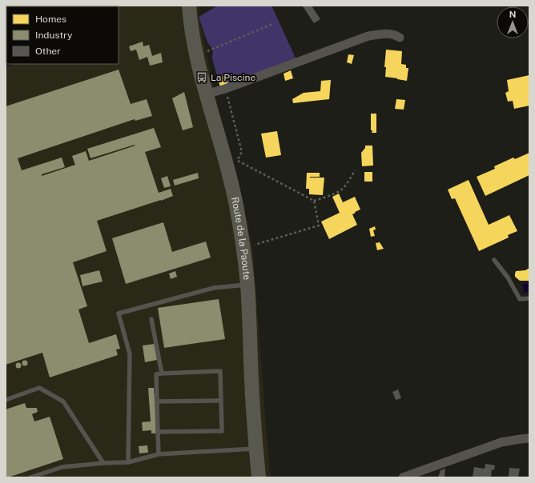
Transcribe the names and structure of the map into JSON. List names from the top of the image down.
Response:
{
  "streets": {
    "main road": ["Route de la Paoute"]
  },
  "places": {
    "bus stop": ["La Piscine"]
  },
  "legend": ["Homes", "Industry", "Other"],
  "north": "top"
}
